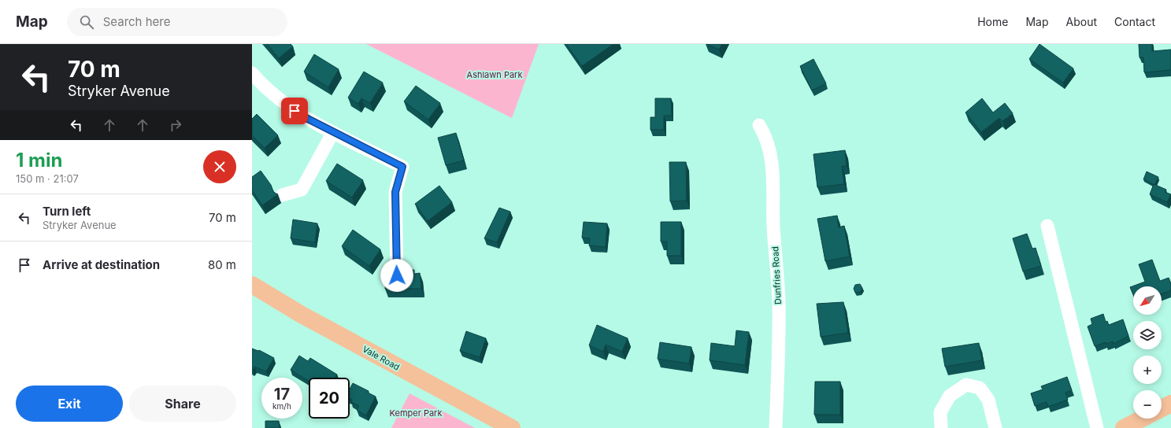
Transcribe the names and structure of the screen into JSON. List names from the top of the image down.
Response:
{
  "streets": {
    "main road": ["Vale Road"],
    "street": ["Dunfries Road"]
  },
  "parks": ["Ashlawn Park", "Kemper Park"],
  "north": "bottom left",
  "page": {
    "header": "Map",
    "search": "Search here",
    "nav": [
      "Home",
      "Map",
      "About",
      "Contact"
    ],
    "turn": ["70 m", "Stryker Avenue"],
    "heading": ["1 min", "150 m · 21:07"],
    "list": [
      {
        "name": "Turn left",
        "note": "Stryker Avenue",
        "value": "70 m"
      },
      {
        "name": "Arrive at destination",
        "value": "80 m"
      }
    ],
    "map_buttons": ["+", "−"],
    "speed": "17 km/h",
    "limit": "20",
    "buttons": ["Exit", "Share"]
  }
}
